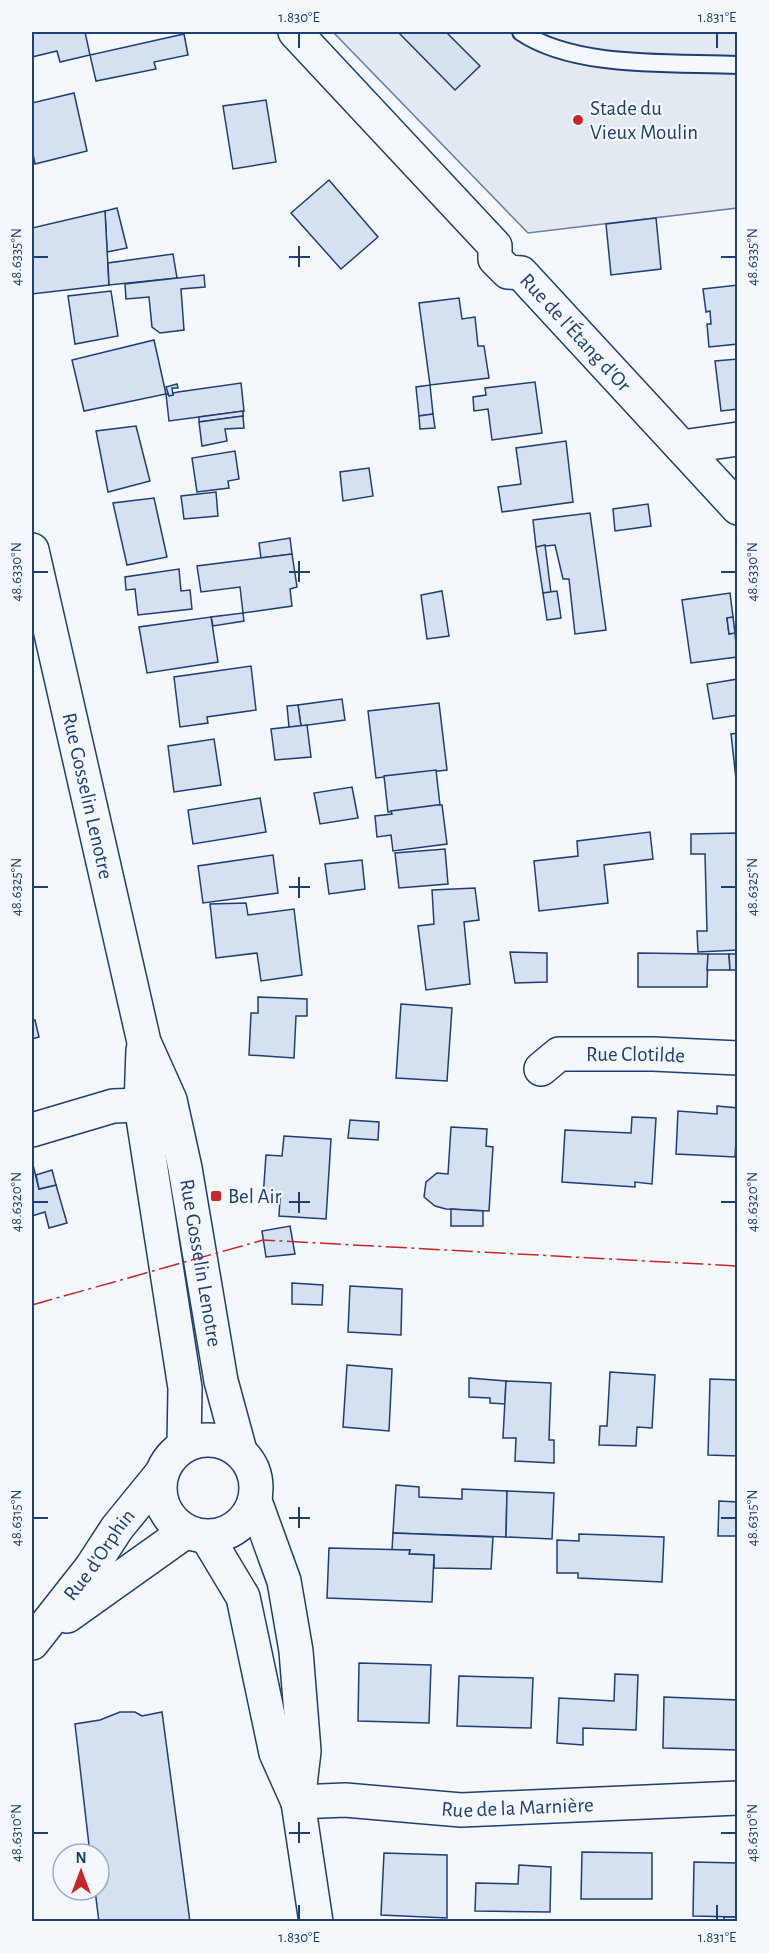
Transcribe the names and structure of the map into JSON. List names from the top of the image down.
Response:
{
  "streets": {
    "main road": [
      "Rue de l'Étang d'Or",
      "Rue Gosselin Lenotre",
      "Rue Clotilde",
      "Rue d'Orphin",
      "Rue de la Marnière"
    ]
  },
  "crossings": [
    ["Rue Gosselin Lenotre", "Rue d'Orphin"]
  ],
  "places": {
    "other": ["Stade du Vieux Moulin"],
    "transit": ["Bel Air"]
  },
  "north": "top",
  "coordinates": [
    "1.830°E",
    "1.831°E",
    "48.6335°N",
    "48.6330°N",
    "48.6325°N",
    "48.6320°N",
    "48.6315°N",
    "48.6310°N"
  ]
}
